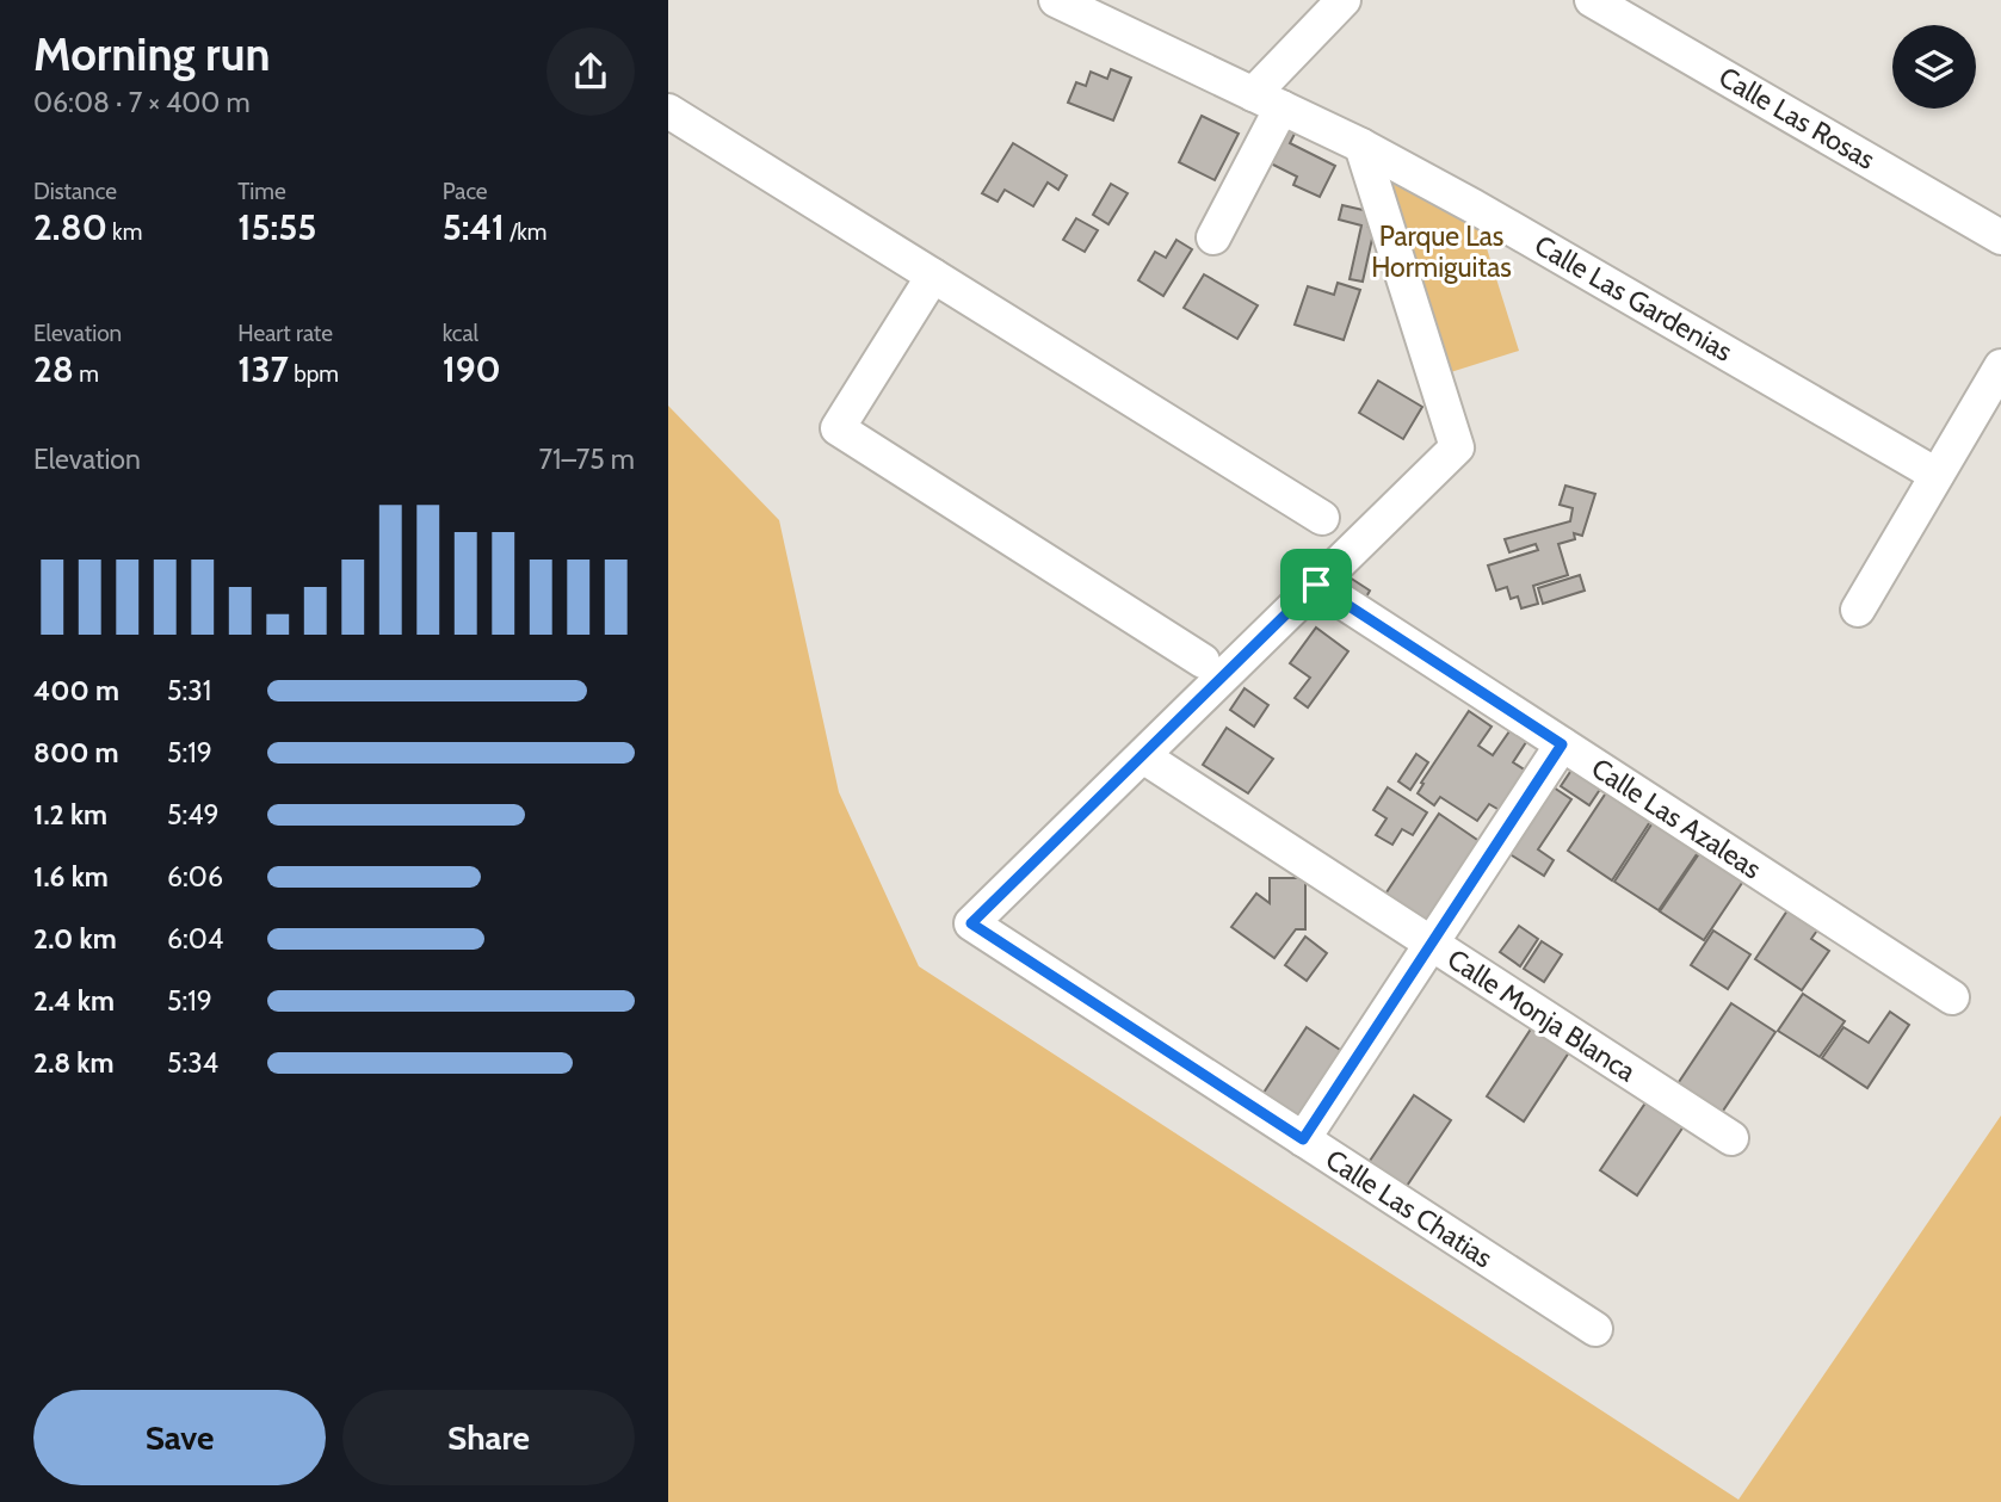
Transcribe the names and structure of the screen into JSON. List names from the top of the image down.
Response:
{
  "streets": {
    "street": [
      "Calle Las Rosas",
      "Calle Las Gardenias",
      "Calle Las Azaleas",
      "Calle Monja Blanca",
      "Calle Las Chatias"
    ]
  },
  "crossings": [
    ["Calle Monja Blanca", "Calle Las Chatias"]
  ],
  "parks": ["Parque Las Hormiguitas"],
  "page": {
    "heading": ["Morning run", "06:08 · 7 × 400 m"],
    "stats": [
      ["Distance", "2.80 km"],
      ["Time", "15:55"],
      ["Pace", "5:41 /km"],
      ["Elevation", "28 m"],
      ["Heart rate", "137 bpm"],
      ["kcal", "190"]
    ],
    "chart": ["Elevation", "71–75 m"],
    "list": [
      {
        "name": "400 m",
        "note": "5:31"
      },
      {
        "name": "800 m",
        "note": "5:19"
      },
      {
        "name": "1.2 km",
        "note": "5:49"
      },
      {
        "name": "1.6 km",
        "note": "6:06"
      },
      {
        "name": "2.0 km",
        "note": "6:04"
      },
      {
        "name": "2.4 km",
        "note": "5:19"
      },
      {
        "name": "2.8 km",
        "note": "5:34"
      }
    ],
    "buttons": ["Save", "Share"]
  }
}
